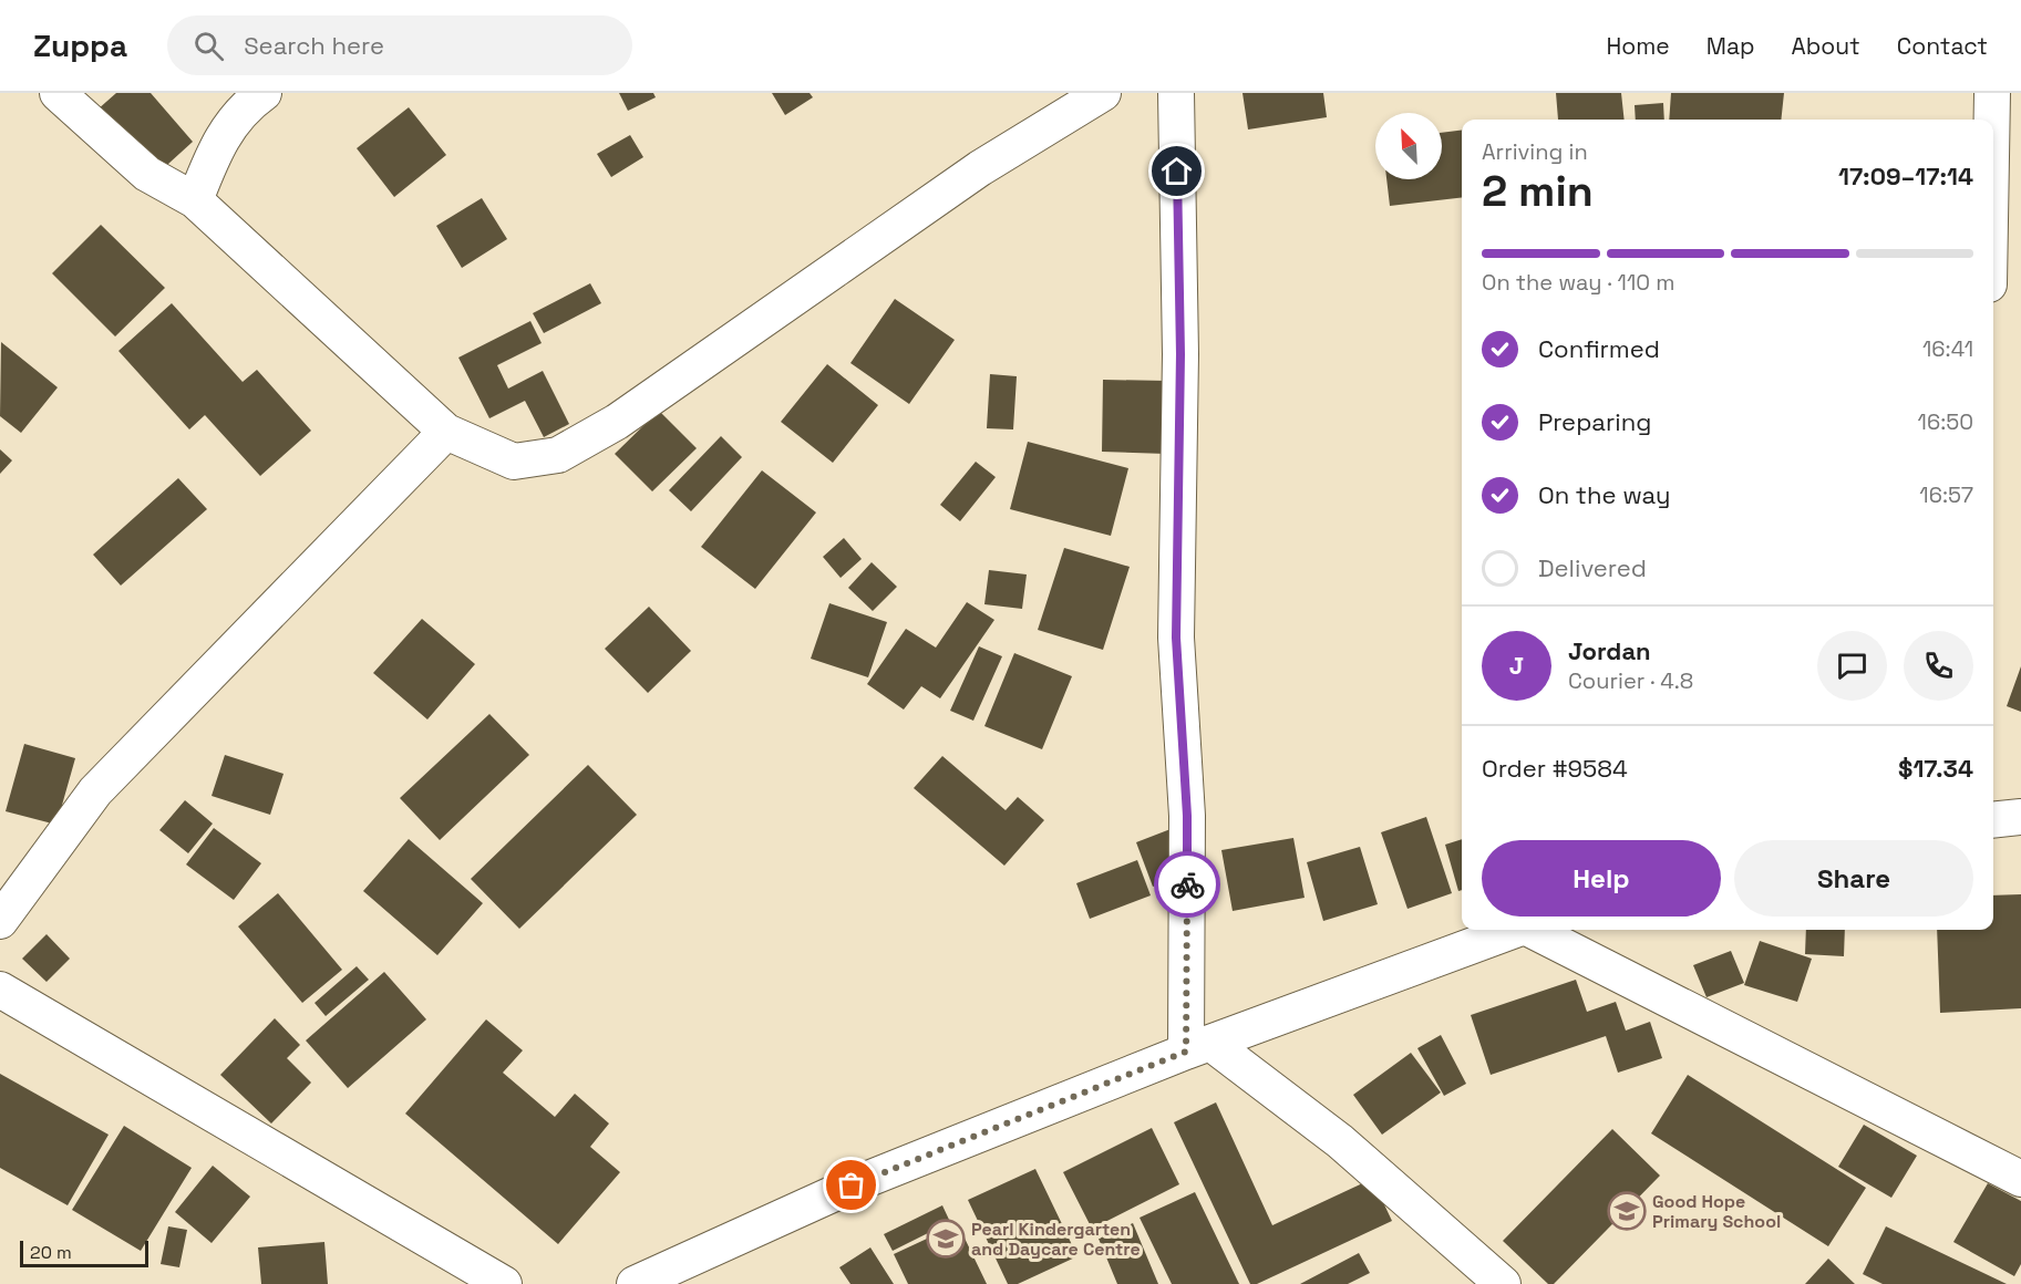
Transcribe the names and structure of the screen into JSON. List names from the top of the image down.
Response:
{
  "places": {
    "school or university": ["Good Hope Primary School", "Pearl Kindergarten and Daycare Centre"]
  },
  "scale_bar": "20 m",
  "north": "top left",
  "page": {
    "header": "Zuppa",
    "search": "Search here",
    "nav": [
      "Home",
      "Map",
      "About",
      "Contact"
    ],
    "heading": ["2 min", "Arriving in", "17:09–17:14"],
    "panel": [
      "Jordan",
      "Courier · 4.8",
      "Order #9584",
      "$17.34"
    ],
    "bar": "On the way · 110 m",
    "list": [
      ["Confirmed", "16:41"],
      ["Preparing", "16:50"],
      ["On the way", "16:57"],
      "Delivered"
    ],
    "round": "J",
    "buttons": ["Help", "Share"],
    "scale": "20 m"
  }
}
